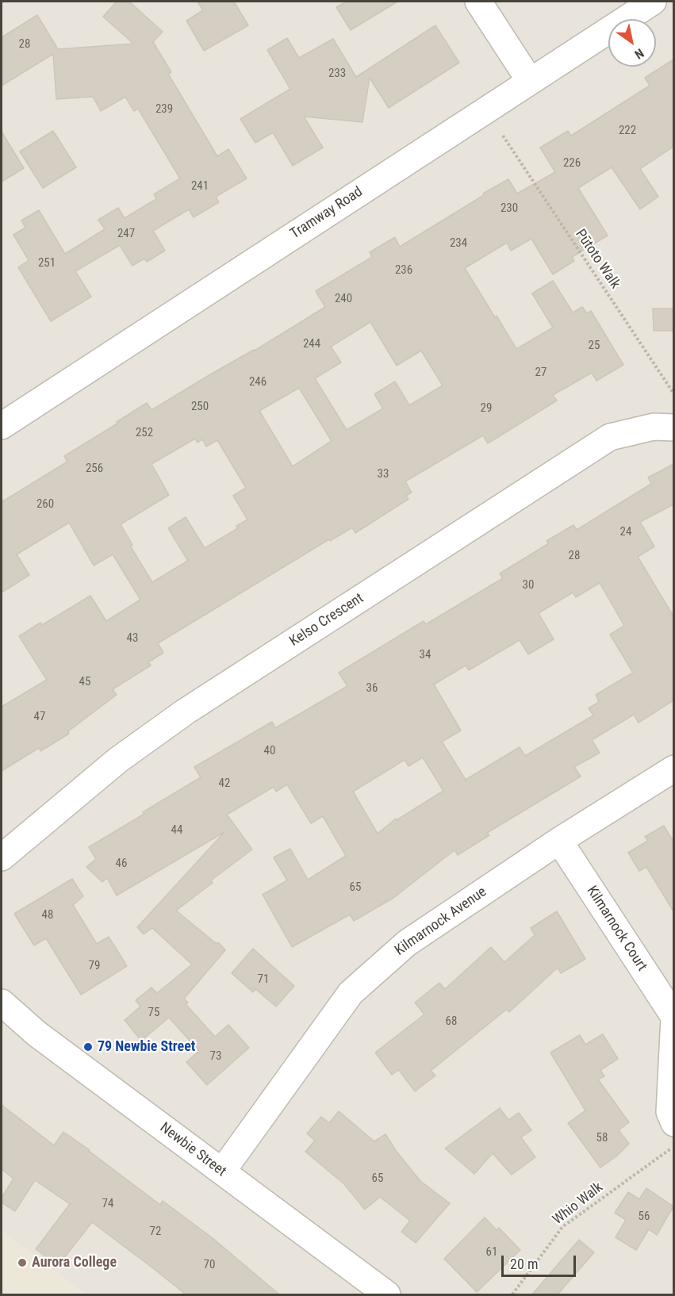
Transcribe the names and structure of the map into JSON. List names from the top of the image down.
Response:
{
  "streets": {
    "street": [
      "Tramway Road",
      "Kelso Crescent",
      "Kilmarnock Avenue",
      "Kilmarnock Court",
      "Newbie Street"
    ],
    "path": ["Pūtoto Walk", "Whio Walk"]
  },
  "crossings": [
    ["Kilmarnock Avenue", "Kilmarnock Court"],
    ["Kilmarnock Avenue", "Newbie Street"]
  ],
  "places": ["79 Newbie Street", "Aurora College"],
  "house_numbers": [
    "28",
    "233",
    "239",
    "222",
    "226",
    "241",
    "230",
    "247",
    "234",
    "251",
    "236",
    "240",
    "244",
    "25",
    "27",
    "246",
    "250",
    "29",
    "252",
    "256",
    "33",
    "260",
    "24",
    "28",
    "30",
    "43",
    "34",
    "45",
    "36",
    "47",
    "40",
    "42",
    "44",
    "46",
    "65",
    "48",
    "79",
    "71",
    "75",
    "68",
    "73",
    "58",
    "65",
    "74",
    "56",
    "72",
    "61",
    "70"
  ],
  "scale_bar": "20 m",
  "north": "bottom right"
}
